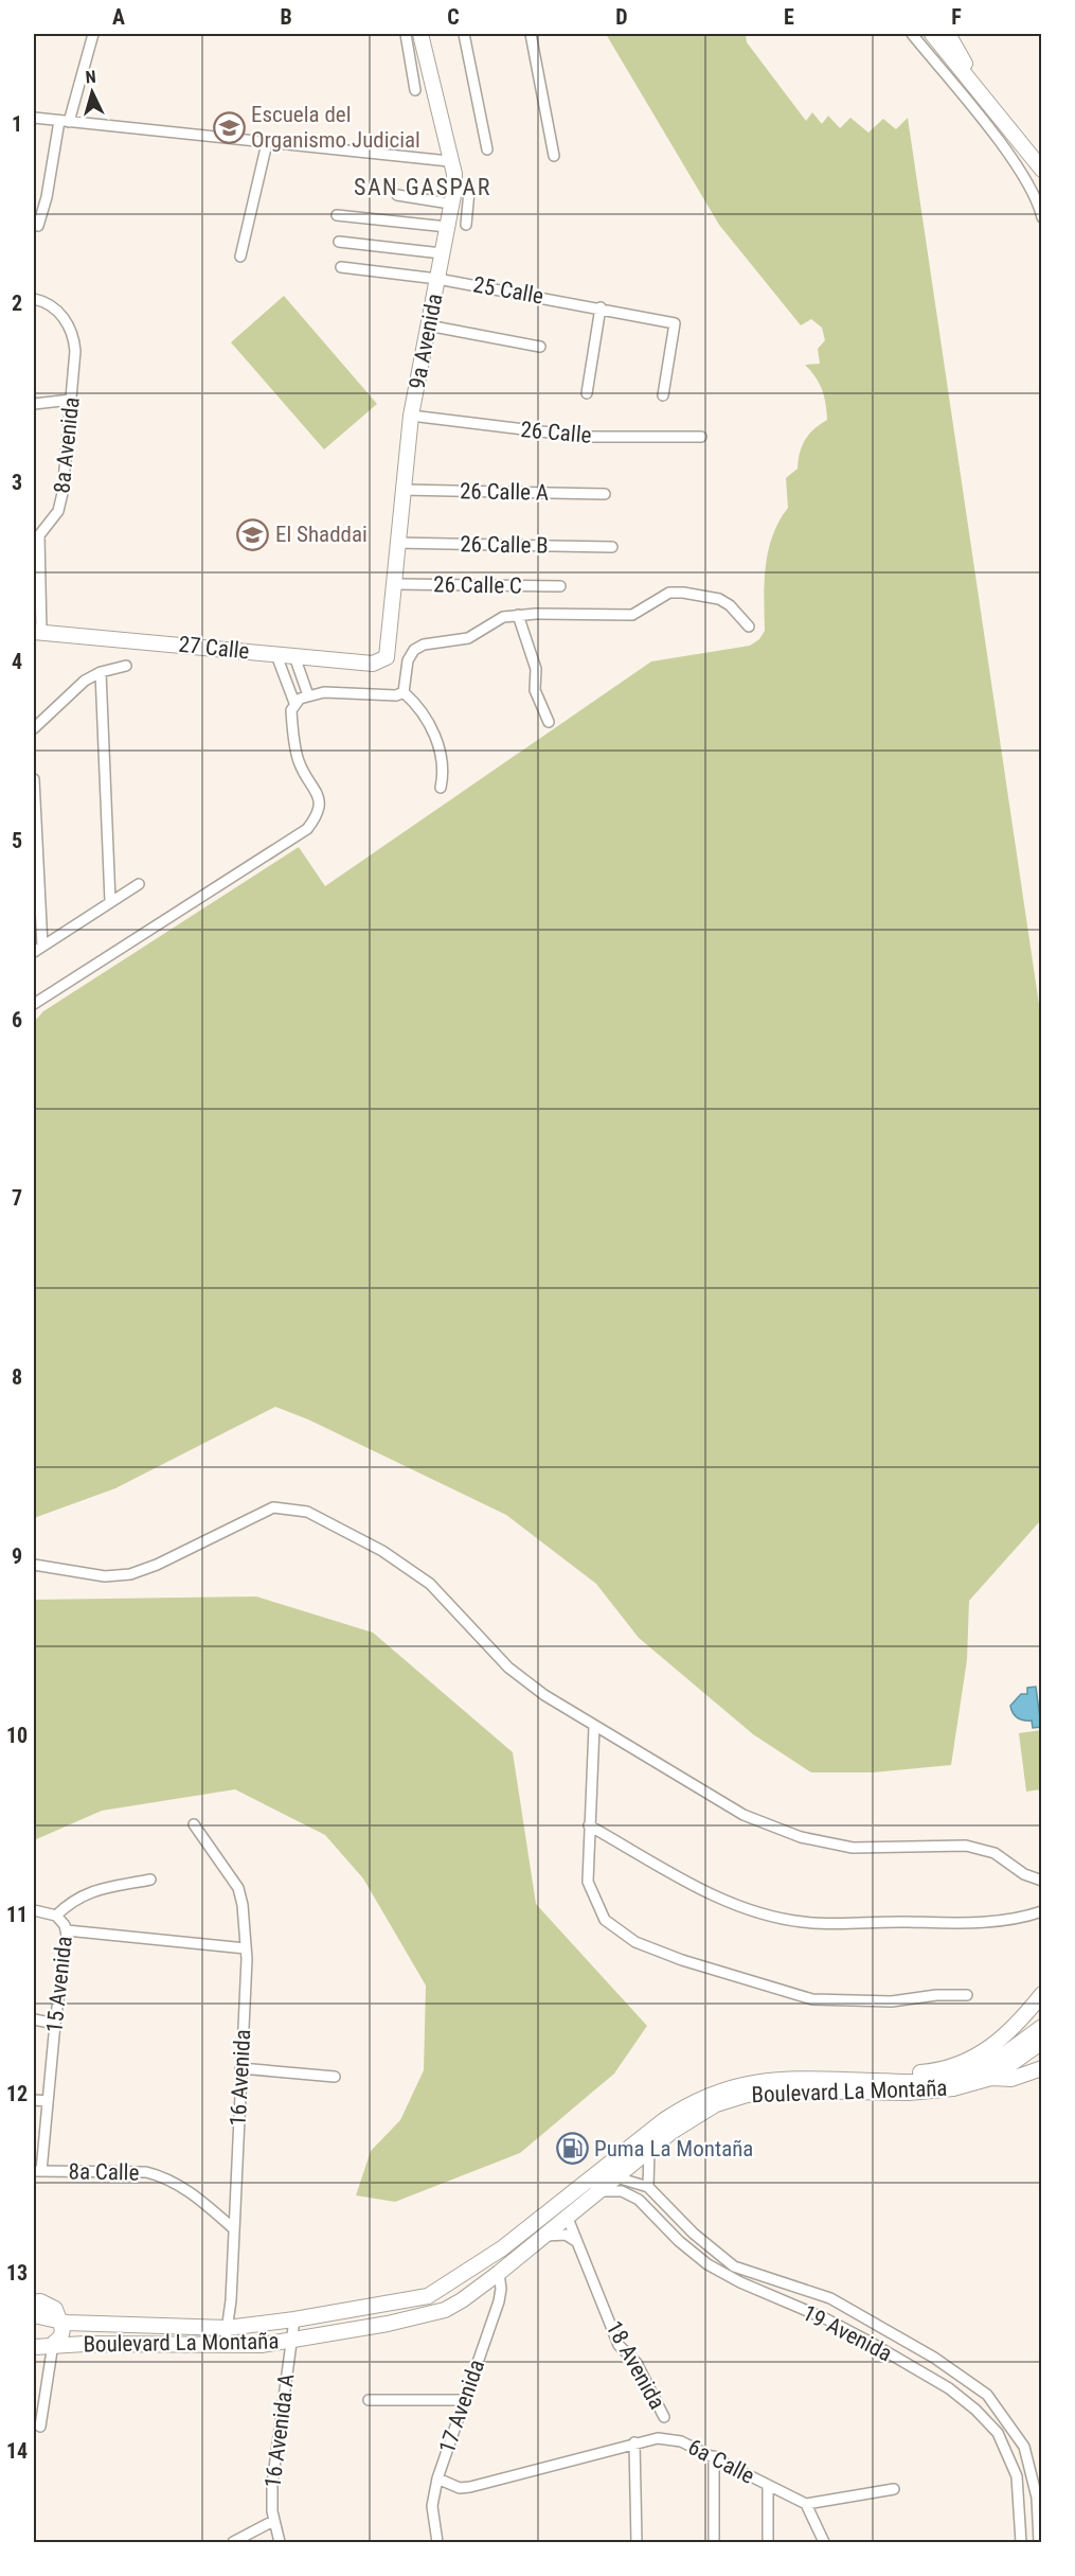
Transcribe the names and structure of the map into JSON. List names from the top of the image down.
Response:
{
  "streets": {
    "main road": ["9a Avenida", "27 Calle", "Boulevard La Montaña"],
    "street": [
      "25 Calle",
      "26 Calle",
      "8a Avenida",
      "26 Calle A",
      "26 Calle B",
      "26 Calle C",
      "15 Avenida",
      "16 Avenida",
      "8a Calle",
      "19 Avenida",
      "18 Avenida",
      "17 Avenida",
      "16 Avenida A",
      "6a Calle"
    ]
  },
  "crossings": [
    ["25 Calle", "9a Avenida"],
    ["9a Avenida", "26 Calle"],
    ["9a Avenida", "26 Calle A"],
    ["9a Avenida", "26 Calle B"],
    ["9a Avenida", "26 Calle C"],
    ["9a Avenida", "27 Calle"],
    ["8a Avenida", "27 Calle"],
    ["15 Avenida", "8a Calle"],
    ["16 Avenida", "Boulevard La Montaña"],
    ["16 Avenida", "8a Calle"],
    ["Boulevard La Montaña", "19 Avenida"],
    ["Boulevard La Montaña", "18 Avenida"],
    ["Boulevard La Montaña", "17 Avenida"],
    ["Boulevard La Montaña", "16 Avenida A"],
    ["18 Avenida", "6a Calle"],
    ["17 Avenida", "6a Calle"]
  ],
  "districts": ["SAN GASPAR"],
  "places": {
    "school or university": ["Escuela del Organismo Judicial", "El Shaddai"],
    "fuel station": ["Puma La Montaña"]
  },
  "north": "top",
  "grid": {
    "columns": [
      "A",
      "B",
      "C",
      "D",
      "E",
      "F"
    ],
    "rows": [
      "1",
      "2",
      "3",
      "4",
      "5",
      "6",
      "7",
      "8",
      "9",
      "10",
      "11",
      "12",
      "13",
      "14"
    ]
  }
}
